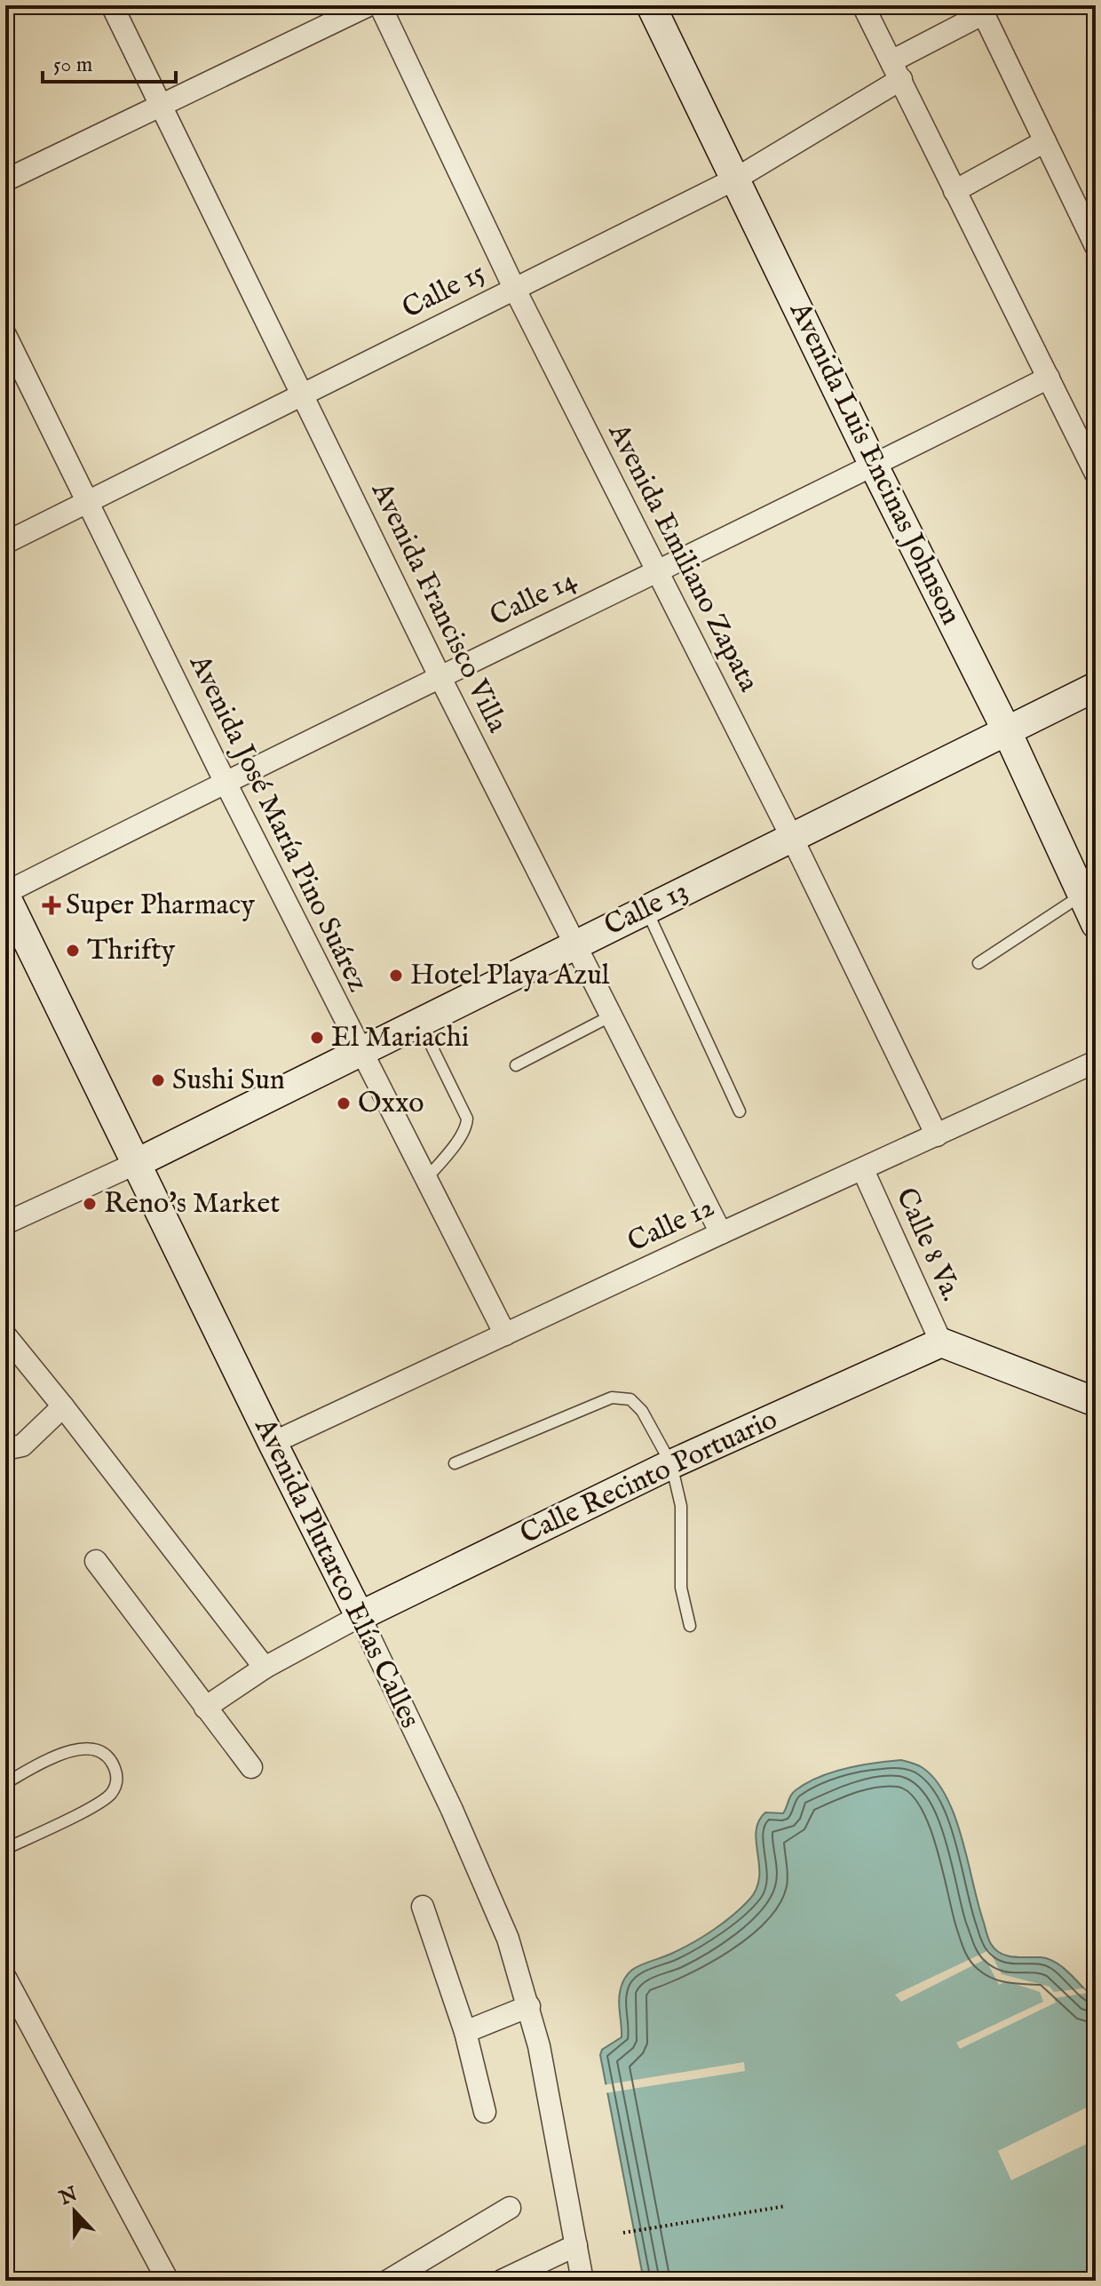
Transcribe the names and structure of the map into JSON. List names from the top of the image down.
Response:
{
  "streets": {
    "street": [
      "Calle 15",
      "Avenida Luis Encinas Johnson",
      "Avenida Emiliano Zapata",
      "Calle 14",
      "Avenida Francisco Villa",
      "Avenida José María Pino Suárez",
      "Calle 13",
      "Calle 12",
      "Calle 8 Va.",
      "Calle Recinto Portuario",
      "Avenida Plutarco Elías Calles"
    ]
  },
  "crossings": [
    ["Calle 15", "Avenida Luis Encinas Johnson"],
    ["Calle 15", "Avenida Emiliano Zapata"],
    ["Calle 15", "Avenida Francisco Villa"],
    ["Calle 15", "Avenida José María Pino Suárez"],
    ["Avenida Luis Encinas Johnson", "Calle 14"],
    ["Avenida Luis Encinas Johnson", "Calle 13"],
    ["Avenida Emiliano Zapata", "Calle 14"],
    ["Avenida Emiliano Zapata", "Calle 13"],
    ["Avenida Emiliano Zapata", "Calle 12"],
    ["Calle 14", "Avenida Francisco Villa"],
    ["Calle 14", "Avenida José María Pino Suárez"],
    ["Calle 14", "Avenida Plutarco Elías Calles"],
    ["Avenida Francisco Villa", "Calle 13"],
    ["Avenida Francisco Villa", "Calle 12"],
    ["Avenida José María Pino Suárez", "Calle 13"],
    ["Avenida José María Pino Suárez", "Calle 12"],
    ["Calle 13", "Avenida Plutarco Elías Calles"],
    ["Calle 12", "Calle 8 Va."],
    ["Calle 12", "Avenida Plutarco Elías Calles"],
    ["Calle 8 Va.", "Calle Recinto Portuario"],
    ["Calle Recinto Portuario", "Avenida Plutarco Elías Calles"]
  ],
  "places": {
    "health": ["Super Pharmacy"],
    "other": [
      "Thrifty",
      "Hotel Playa Azul",
      "El Mariachi",
      "Sushi Sun",
      "Oxxo",
      "Reno's Market"
    ]
  },
  "scale_bar": "50 m",
  "north": "top"
}
